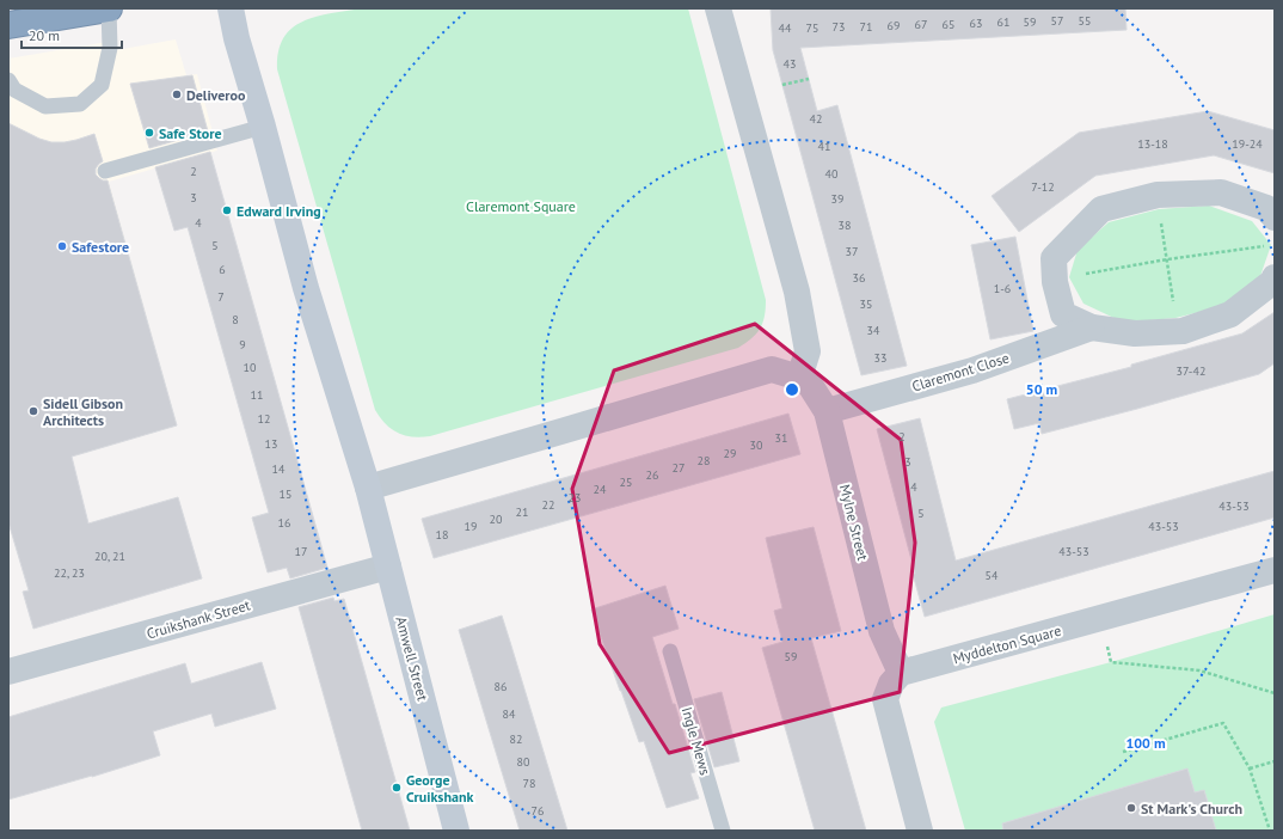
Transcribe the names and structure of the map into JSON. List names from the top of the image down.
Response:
{
  "streets": {
    "street": [
      "Claremont Close",
      "Mylne Street",
      "Cruikshank Street",
      "Myddelton Square",
      "Amwell Street"
    ],
    "lane": ["Ingle Mews"]
  },
  "crossings": [
    ["Claremont Close", "Mylne Street"],
    ["Mylne Street", "Myddelton Square"],
    ["Cruikshank Street", "Amwell Street"]
  ],
  "parks": ["Claremont Square"],
  "places": [
    "Deliveroo",
    "Safe Store",
    "Edward Irving",
    "Safestore",
    "Sidell Gibson Architects",
    "George Cruikshank",
    "St Mark's Church"
  ],
  "house_numbers": [
    "57",
    "55",
    "61",
    "59",
    "63",
    "67",
    "65",
    "69",
    "73",
    "71",
    "44",
    "75",
    "43",
    "42",
    "13-18",
    "19-24",
    "41",
    "2",
    "40",
    "7-12",
    "3",
    "39",
    "4",
    "38",
    "5",
    "37",
    "6",
    "36",
    "1-6",
    "7",
    "35",
    "8",
    "34",
    "9",
    "33",
    "10",
    "37-42",
    "11",
    "12",
    "2",
    "31",
    "13",
    "30",
    "29",
    "28",
    "3",
    "27",
    "14",
    "26",
    "25",
    "4",
    "24",
    "15",
    "23",
    "22",
    "43-53",
    "21",
    "5",
    "20",
    "16",
    "19",
    "43-53",
    "18",
    "17",
    "43-53",
    "20, 21",
    "22, 23",
    "54",
    "59",
    "86",
    "84",
    "82",
    "80",
    "78",
    "76"
  ],
  "scale_bar": "20 m",
  "rings": ["50 m", "100 m"]
}
